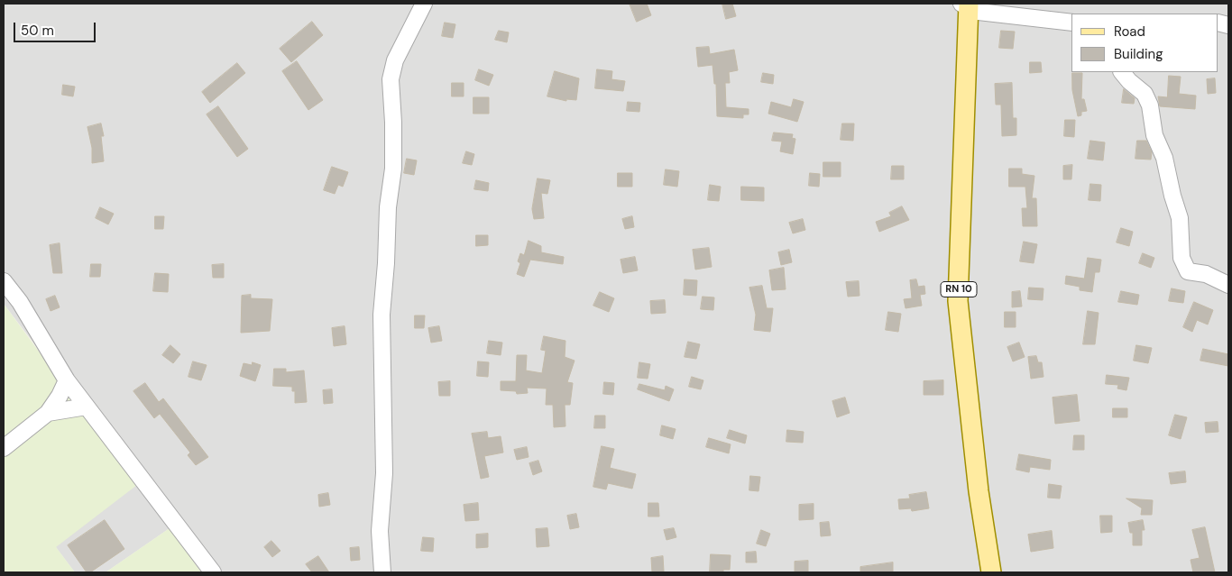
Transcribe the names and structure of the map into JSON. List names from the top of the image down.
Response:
{
  "streets": {
    "main road": ["RN 10"]
  },
  "legend": ["Road", "Building"],
  "scale_bar": "50 m"
}
